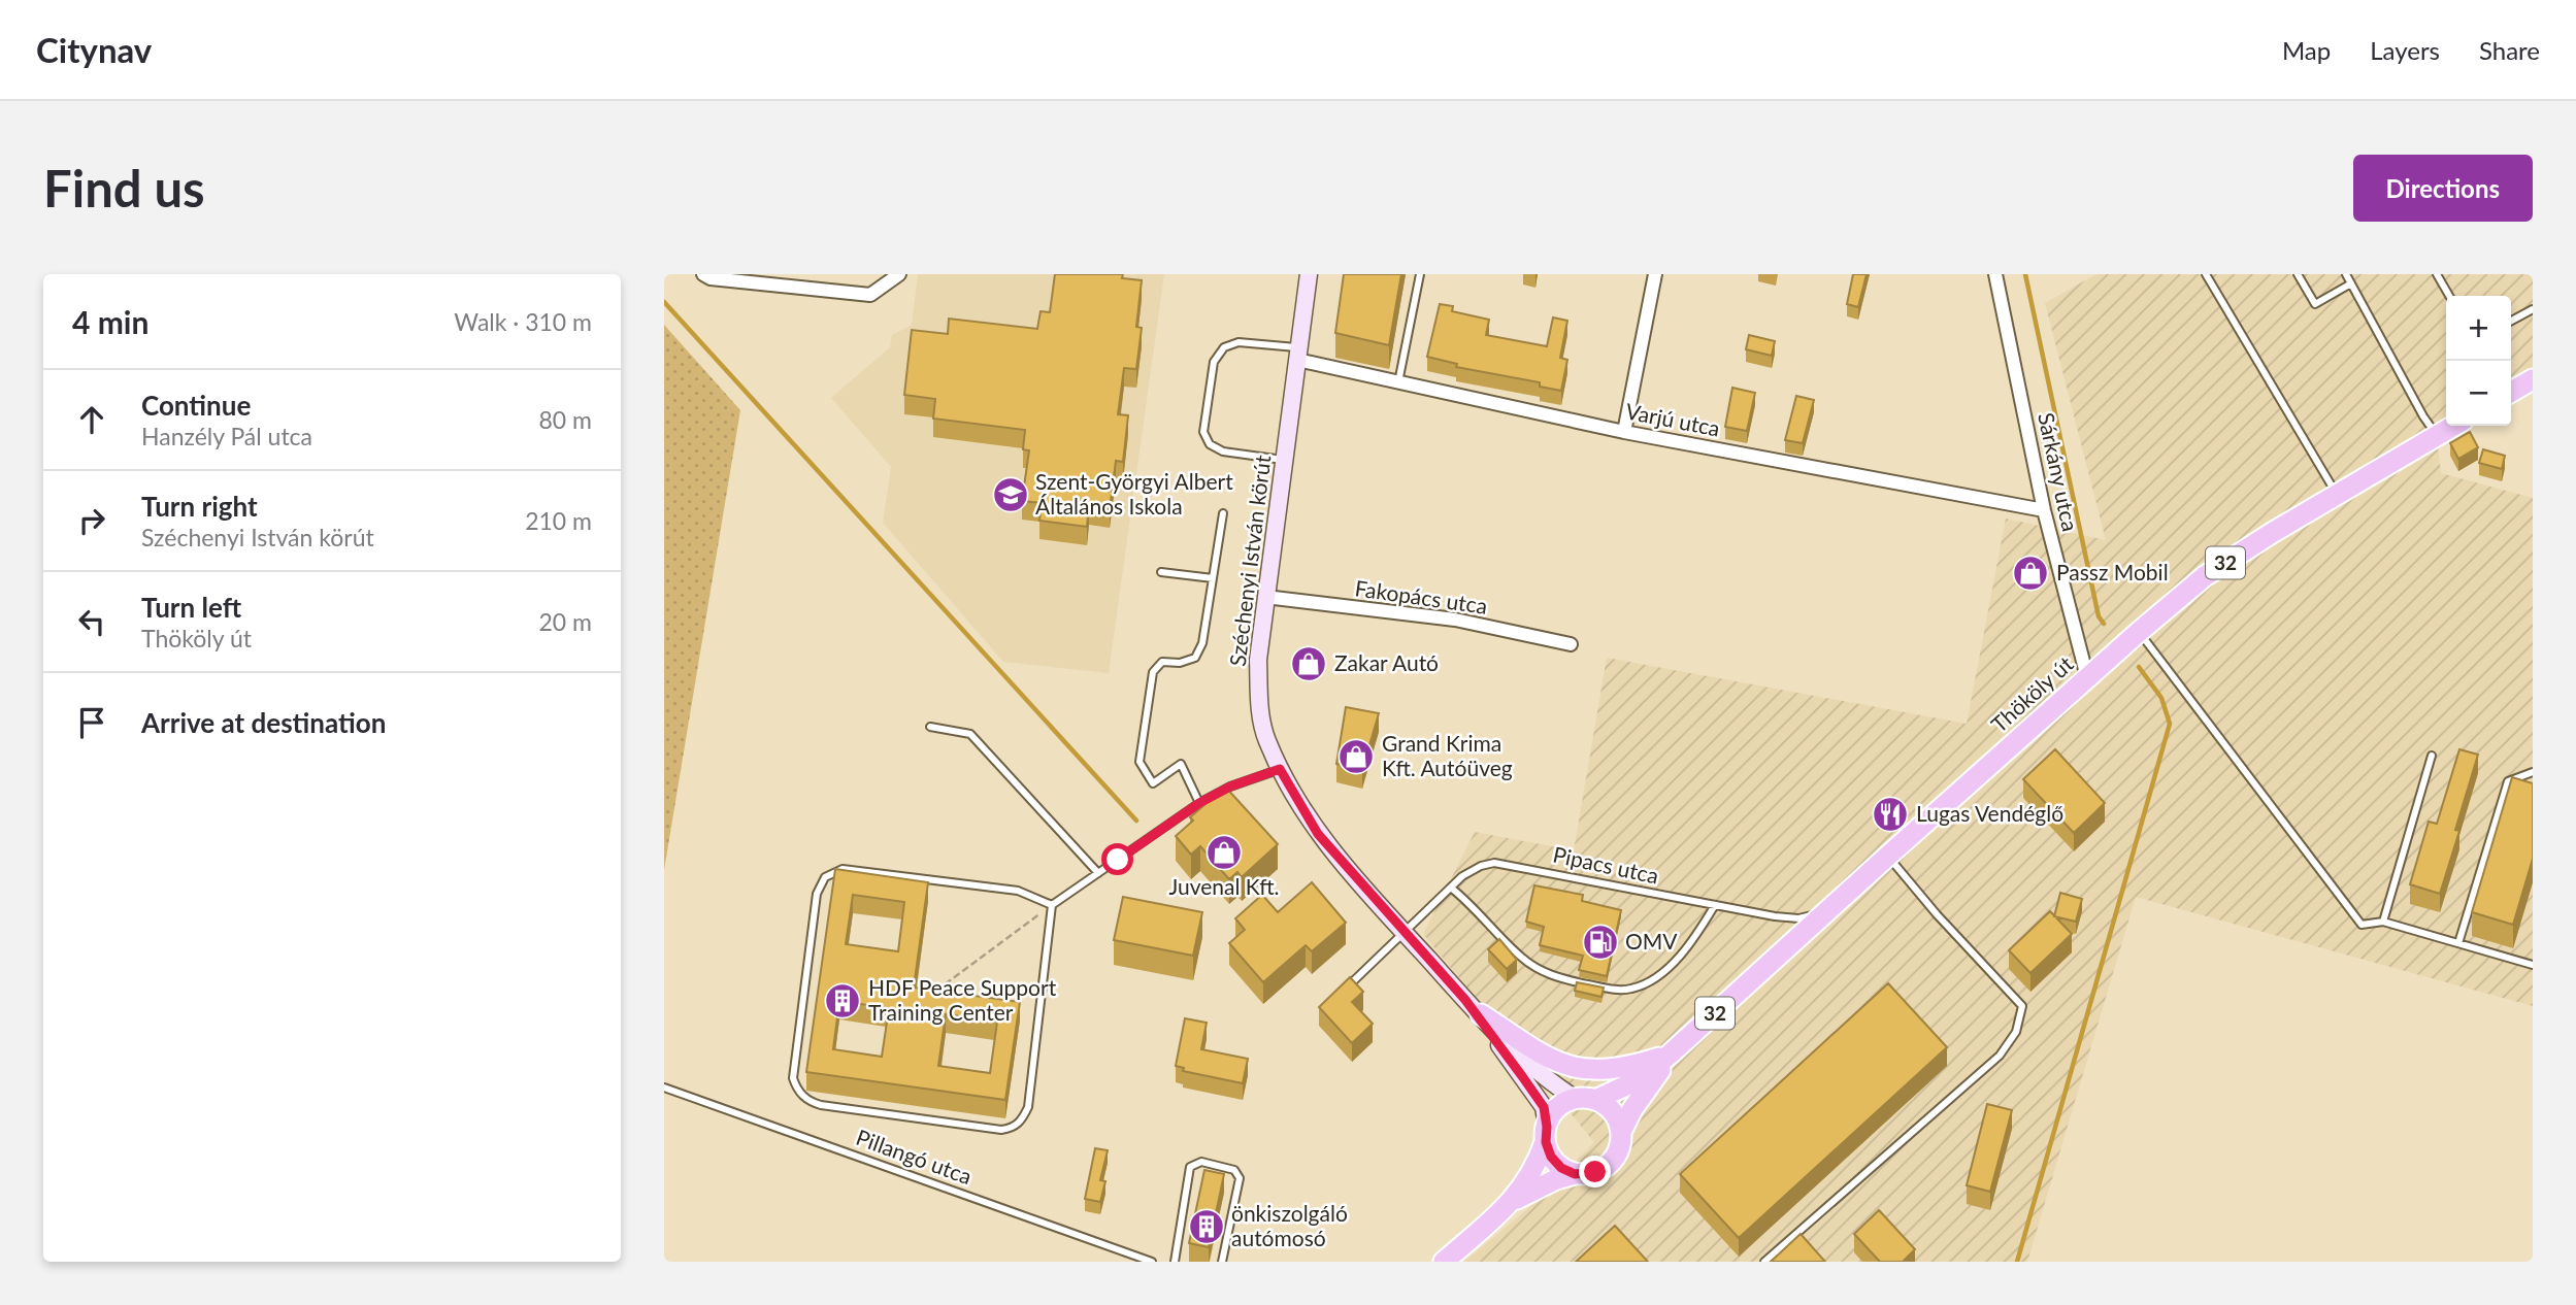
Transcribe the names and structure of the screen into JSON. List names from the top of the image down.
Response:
{
  "streets": {
    "main road": ["32", "Thököly út"],
    "street": [
      "Varjú utca",
      "Sárkány utca",
      "Széchenyi István körút",
      "Fakopács utca"
    ],
    "lane": ["Pipacs utca", "Pillangó utca"]
  },
  "crossings": [
    ["Varjú utca", "Sárkány utca"],
    ["Varjú utca", "Széchenyi István körút"],
    ["Sárkány utca", "Thököly út"],
    ["Széchenyi István körút", "32"],
    ["Széchenyi István körút", "Fakopács utca"],
    ["Széchenyi István körút", "Thököly út"],
    ["Széchenyi István körút", "Pipacs utca"],
    ["32", "Thököly út"],
    ["Thököly út", "Pipacs utca"]
  ],
  "places": {
    "school or university": ["Szent-Györgyi Albert Általános Iskola"],
    "shop": [
      "Passz Mobil",
      "Zakar Autó",
      "Grand Krima Kft. Autóüveg",
      "Juvenal Kft."
    ],
    "restaurant": ["Lugas Vendéglő"],
    "fuel station": ["OMV"],
    "building": ["HDF Peace Support Training Center", "önkiszolgáló autómosó"]
  },
  "page": {
    "header": "Citynav",
    "nav": ["Map", "Layers", "Share"],
    "buttons": "Directions",
    "title": "Find us",
    "heading": ["4 min", "Walk · 310 m"],
    "map_buttons": ["+", "−"],
    "list": [
      ["Continue", "Hanzély Pál utca", "80 m"],
      ["Turn right", "Széchenyi István körút", "210 m"],
      ["Turn left", "Thököly út", "20 m"],
      "Arrive at destination"
    ]
  }
}
